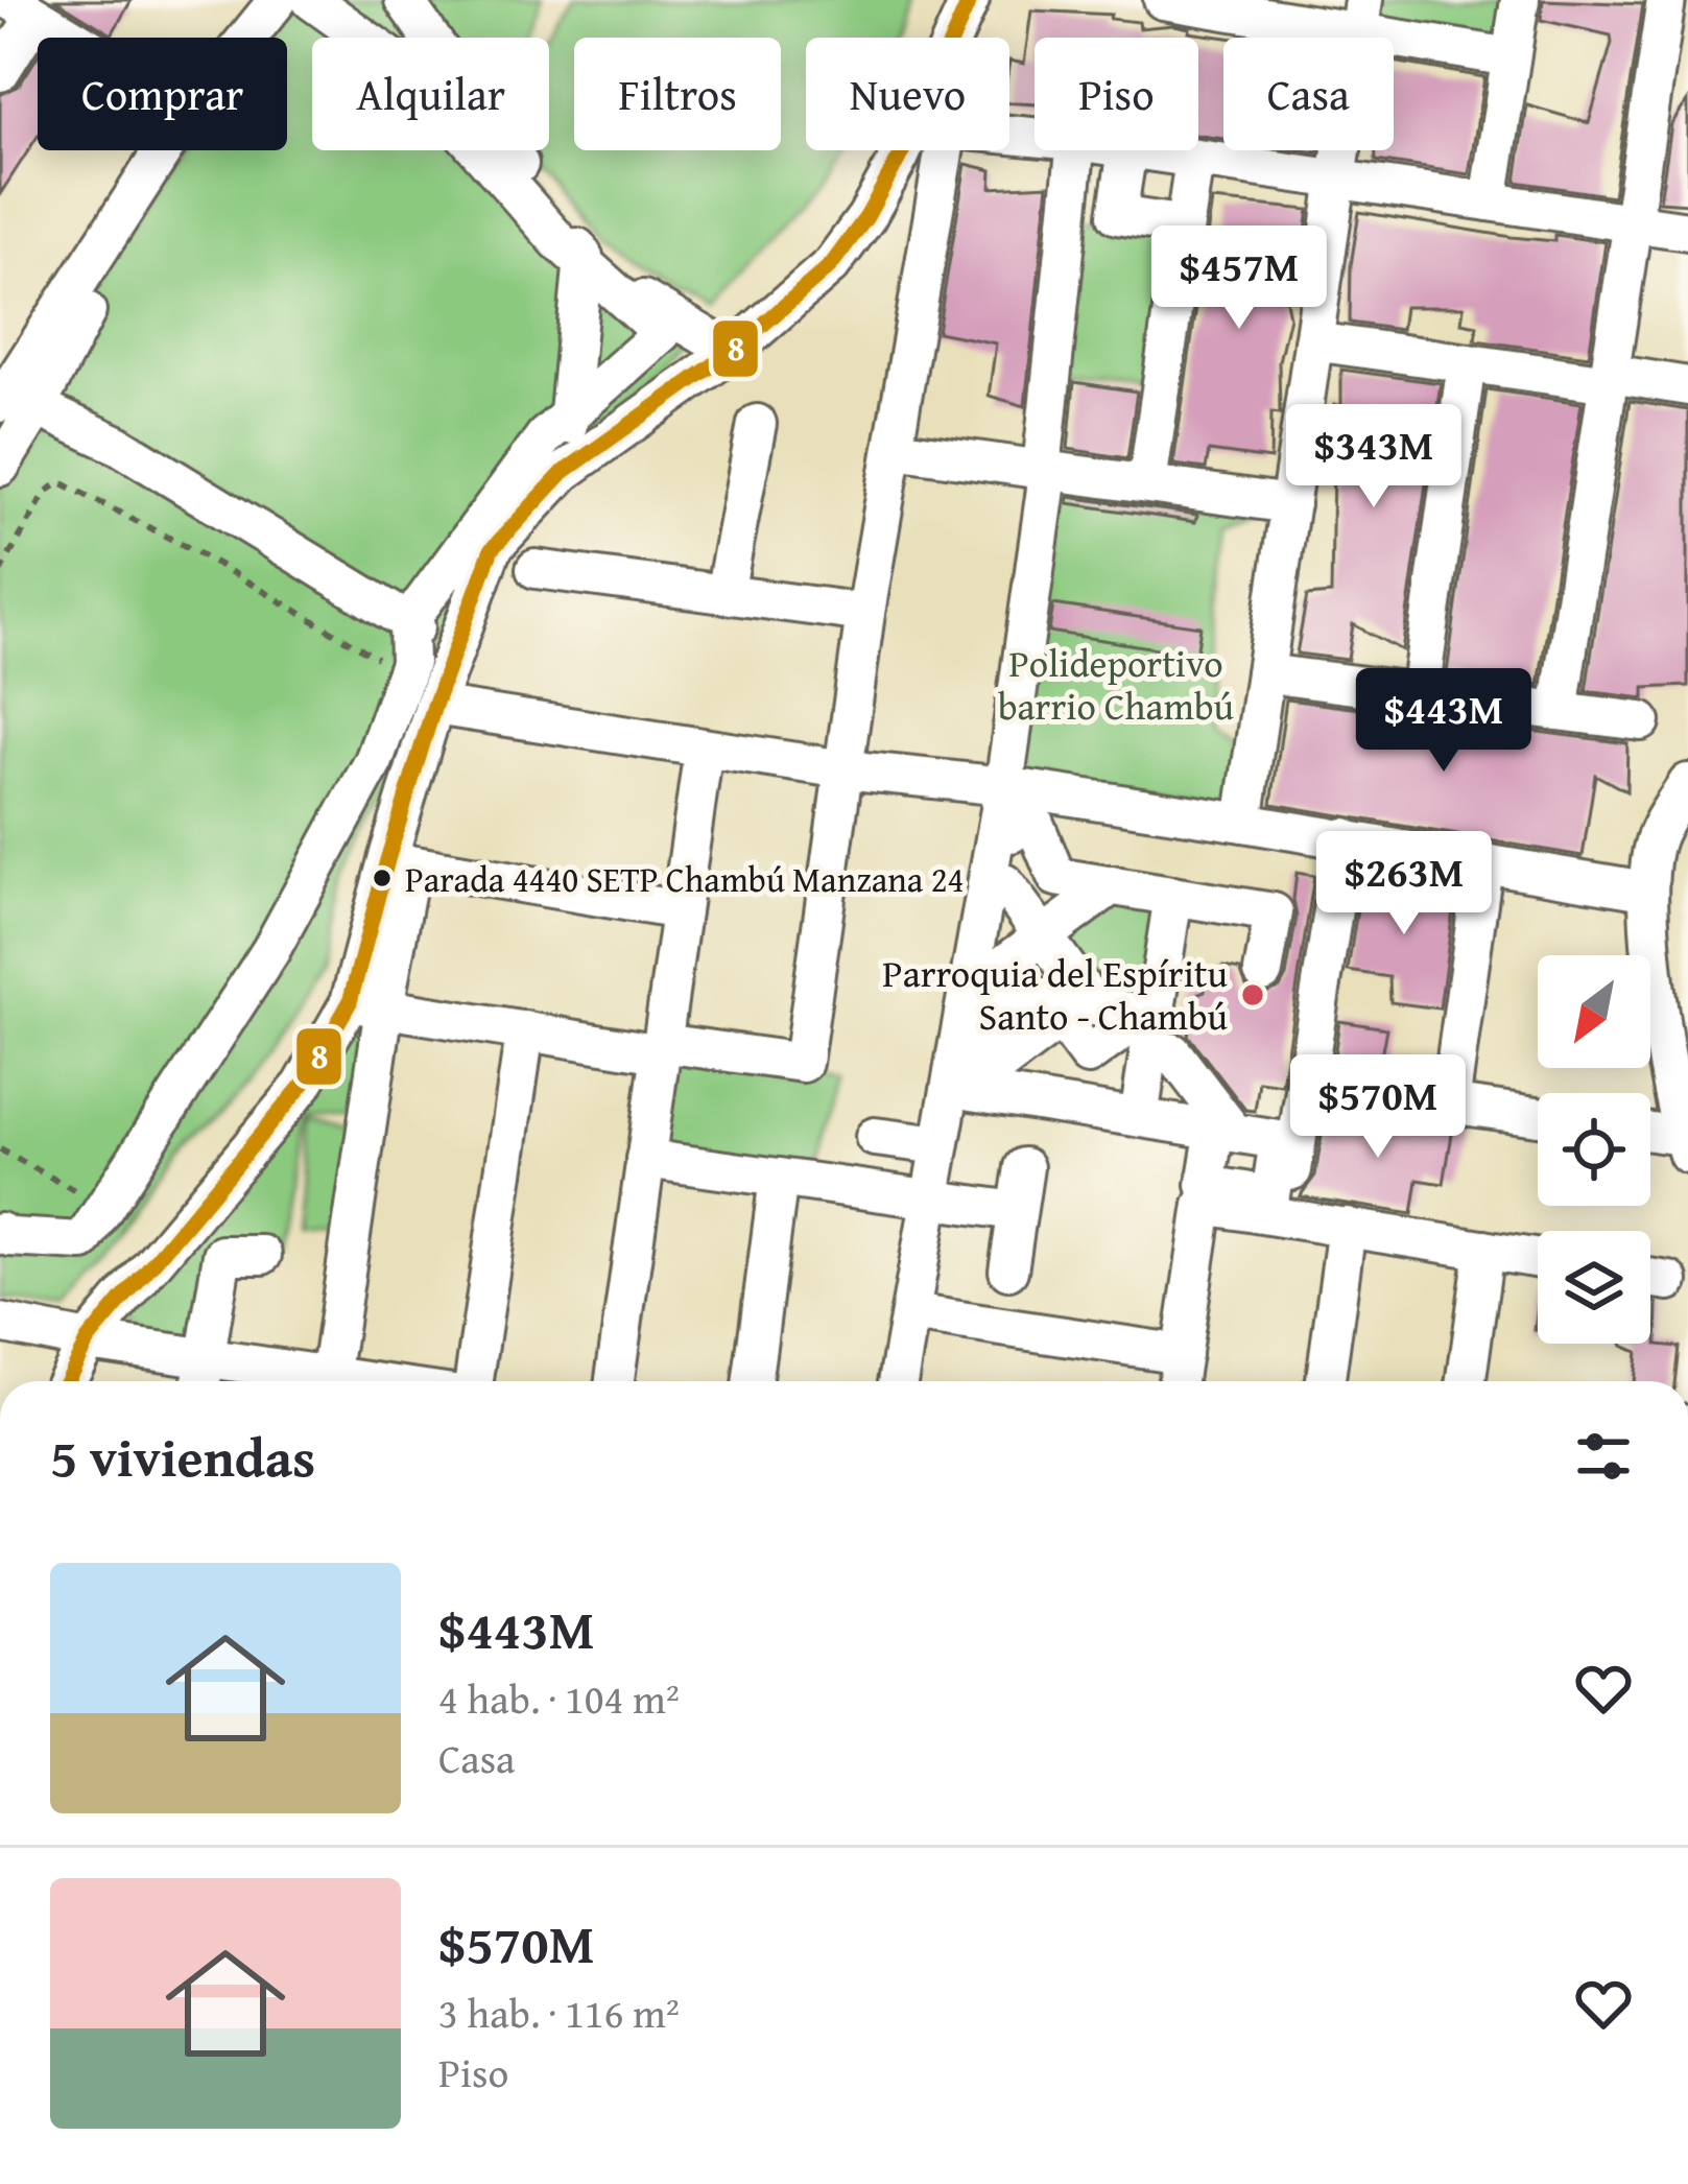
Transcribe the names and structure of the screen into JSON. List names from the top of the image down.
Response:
{
  "parks": ["Polideportivo barrio Chambú"],
  "places": ["Parada 4440 SETP Chambú Manzana 24", "Parroquia del Espíritu Santo - Chambú"],
  "lines": ["transit line 8"],
  "north": "bottom left",
  "page": {
    "chip": [
      "Comprar",
      "Alquilar",
      "Filtros",
      "Nuevo",
      "Piso",
      "Casa"
    ],
    "price": [
      "$457M",
      "$343M",
      "$443M",
      "$263M",
      "$570M"
    ],
    "heading": "5 viviendas",
    "list": [
      {
        "name": "$443M",
        "note": "4 hab. · 104 m² · Casa"
      },
      {
        "name": "$570M",
        "note": "3 hab. · 116 m² · Piso"
      }
    ]
  }
}
